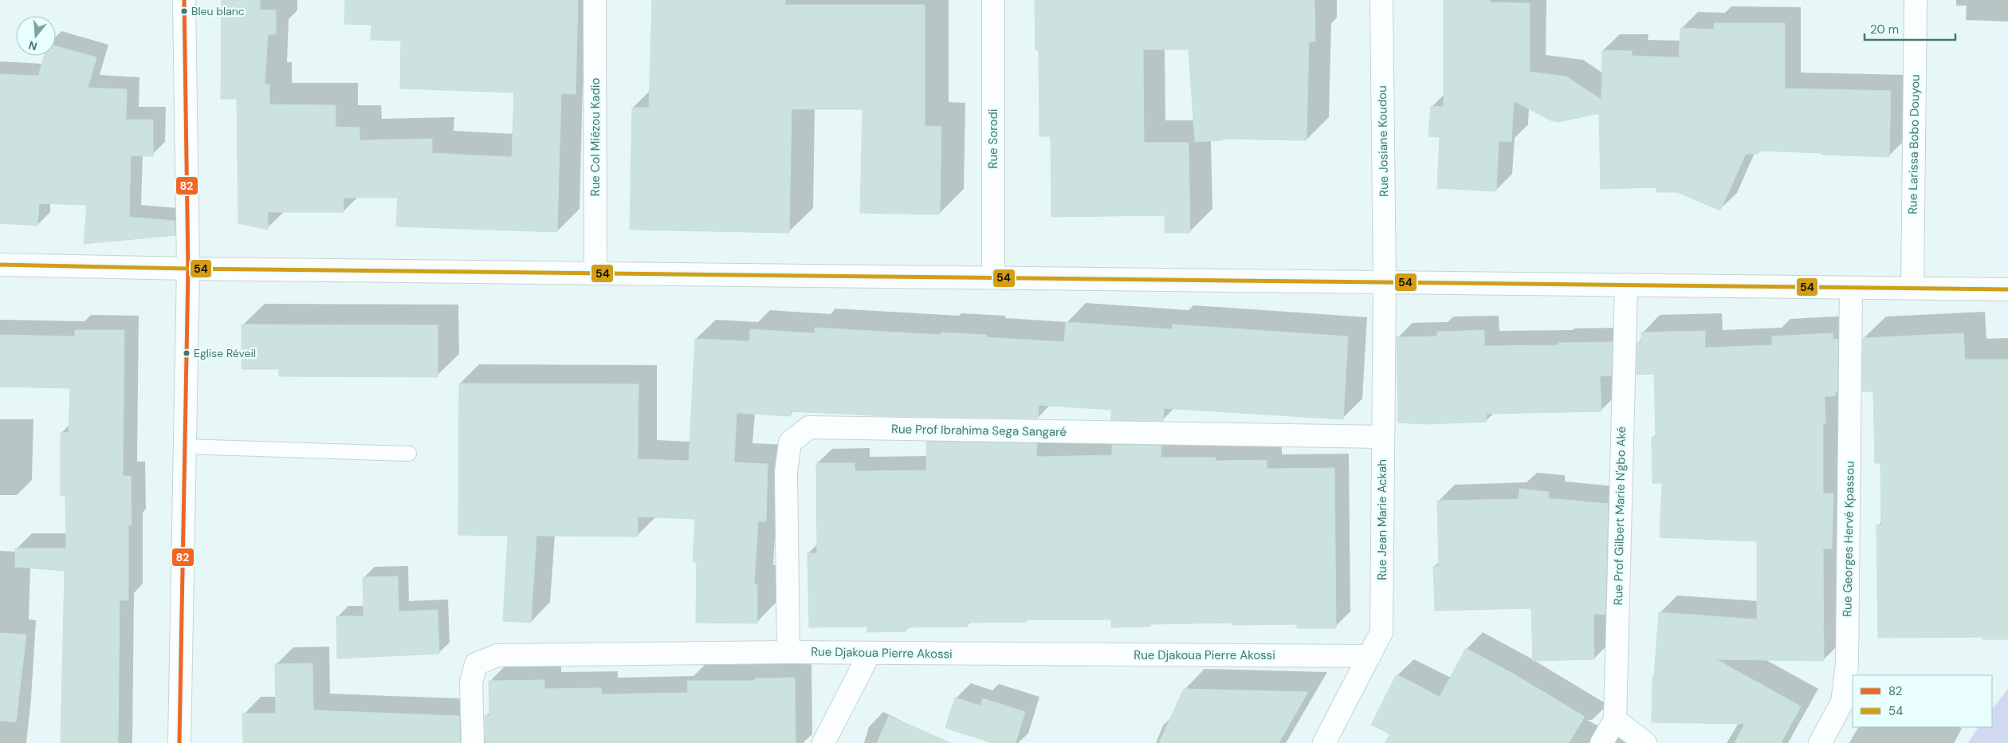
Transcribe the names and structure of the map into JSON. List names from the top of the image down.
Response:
{
  "streets": {
    "street": [
      "Rue Col Miézou Kadio",
      "Rue Sorodi",
      "Rue Josiane Koudou",
      "Rue Larissa Bobo Douyou",
      "Rue Prof Ibrahima Sega Sangaré",
      "Rue Prof Gilbert Marie N'gbo Aké",
      "Rue Jean Marie Ackah",
      "Rue Georges Hervé Kpassou",
      "Rue Djakoua Pierre Akossi"
    ]
  },
  "crossings": [
    ["Rue Josiane Koudou", "Rue Jean Marie Ackah"],
    ["Rue Prof Ibrahima Sega Sangaré", "Rue Jean Marie Ackah"],
    ["Rue Prof Ibrahima Sega Sangaré", "Rue Djakoua Pierre Akossi"],
    ["Rue Jean Marie Ackah", "Rue Djakoua Pierre Akossi"]
  ],
  "places": ["Bleu blanc", "Eglise Réveil"],
  "lines": ["transit line 82", "transit line 54"],
  "legend": ["82", "54"],
  "scale_bar": "20 m",
  "north": "bottom"
}
